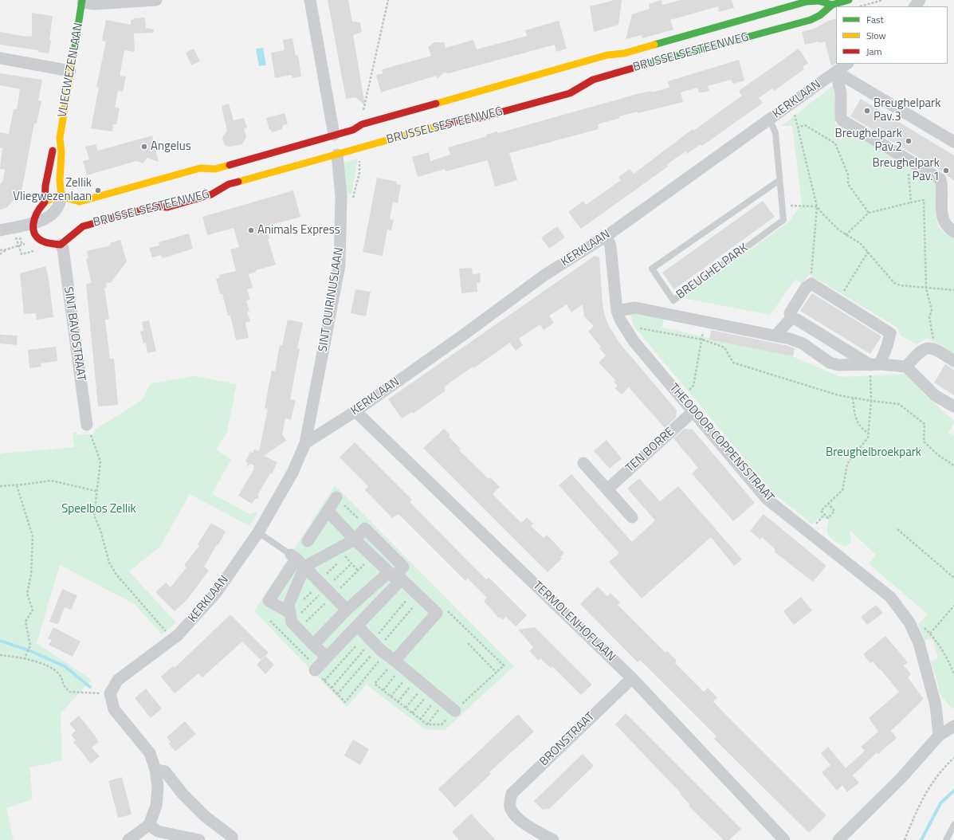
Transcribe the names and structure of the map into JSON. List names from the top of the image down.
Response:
{
  "streets": {
    "street": [
      "BRUSSELSESTEENWEG",
      "VLIEGWEZENLAAN",
      "KERKLAAN",
      "BREUGHELPARK",
      "SINT QUIRINUSLAAN",
      "SINT BAVOSTRAAT",
      "THEODOOR COPPENSSTRAAT",
      "TEN BORRE",
      "TERMOLENHOFLAAN",
      "BRONSTRAAT"
    ]
  },
  "crossings": [
    ["BRUSSELSESTEENWEG", "VLIEGWEZENLAAN"],
    ["BRUSSELSESTEENWEG", "SINT QUIRINUSLAAN"],
    ["BRUSSELSESTEENWEG", "SINT BAVOSTRAAT"],
    ["KERKLAAN", "BREUGHELPARK"],
    ["KERKLAAN", "SINT QUIRINUSLAAN"],
    ["KERKLAAN", "THEODOOR COPPENSSTRAAT"],
    ["KERKLAAN", "TERMOLENHOFLAAN"],
    ["BREUGHELPARK", "THEODOOR COPPENSSTRAAT"],
    ["THEODOOR COPPENSSTRAAT", "TEN BORRE"],
    ["TERMOLENHOFLAAN", "BRONSTRAAT"]
  ],
  "parks": ["Breughelbroekpark", "Speelbos Zellik"],
  "places": [
    "Breughelpark Pav.3",
    "Breughelpark Pav.2",
    "Angelus",
    "Breughelpark Pav.1",
    "Zellik Vliegwezenlaan",
    "Animals Express"
  ],
  "legend": ["Fast", "Slow", "Jam"]
}
